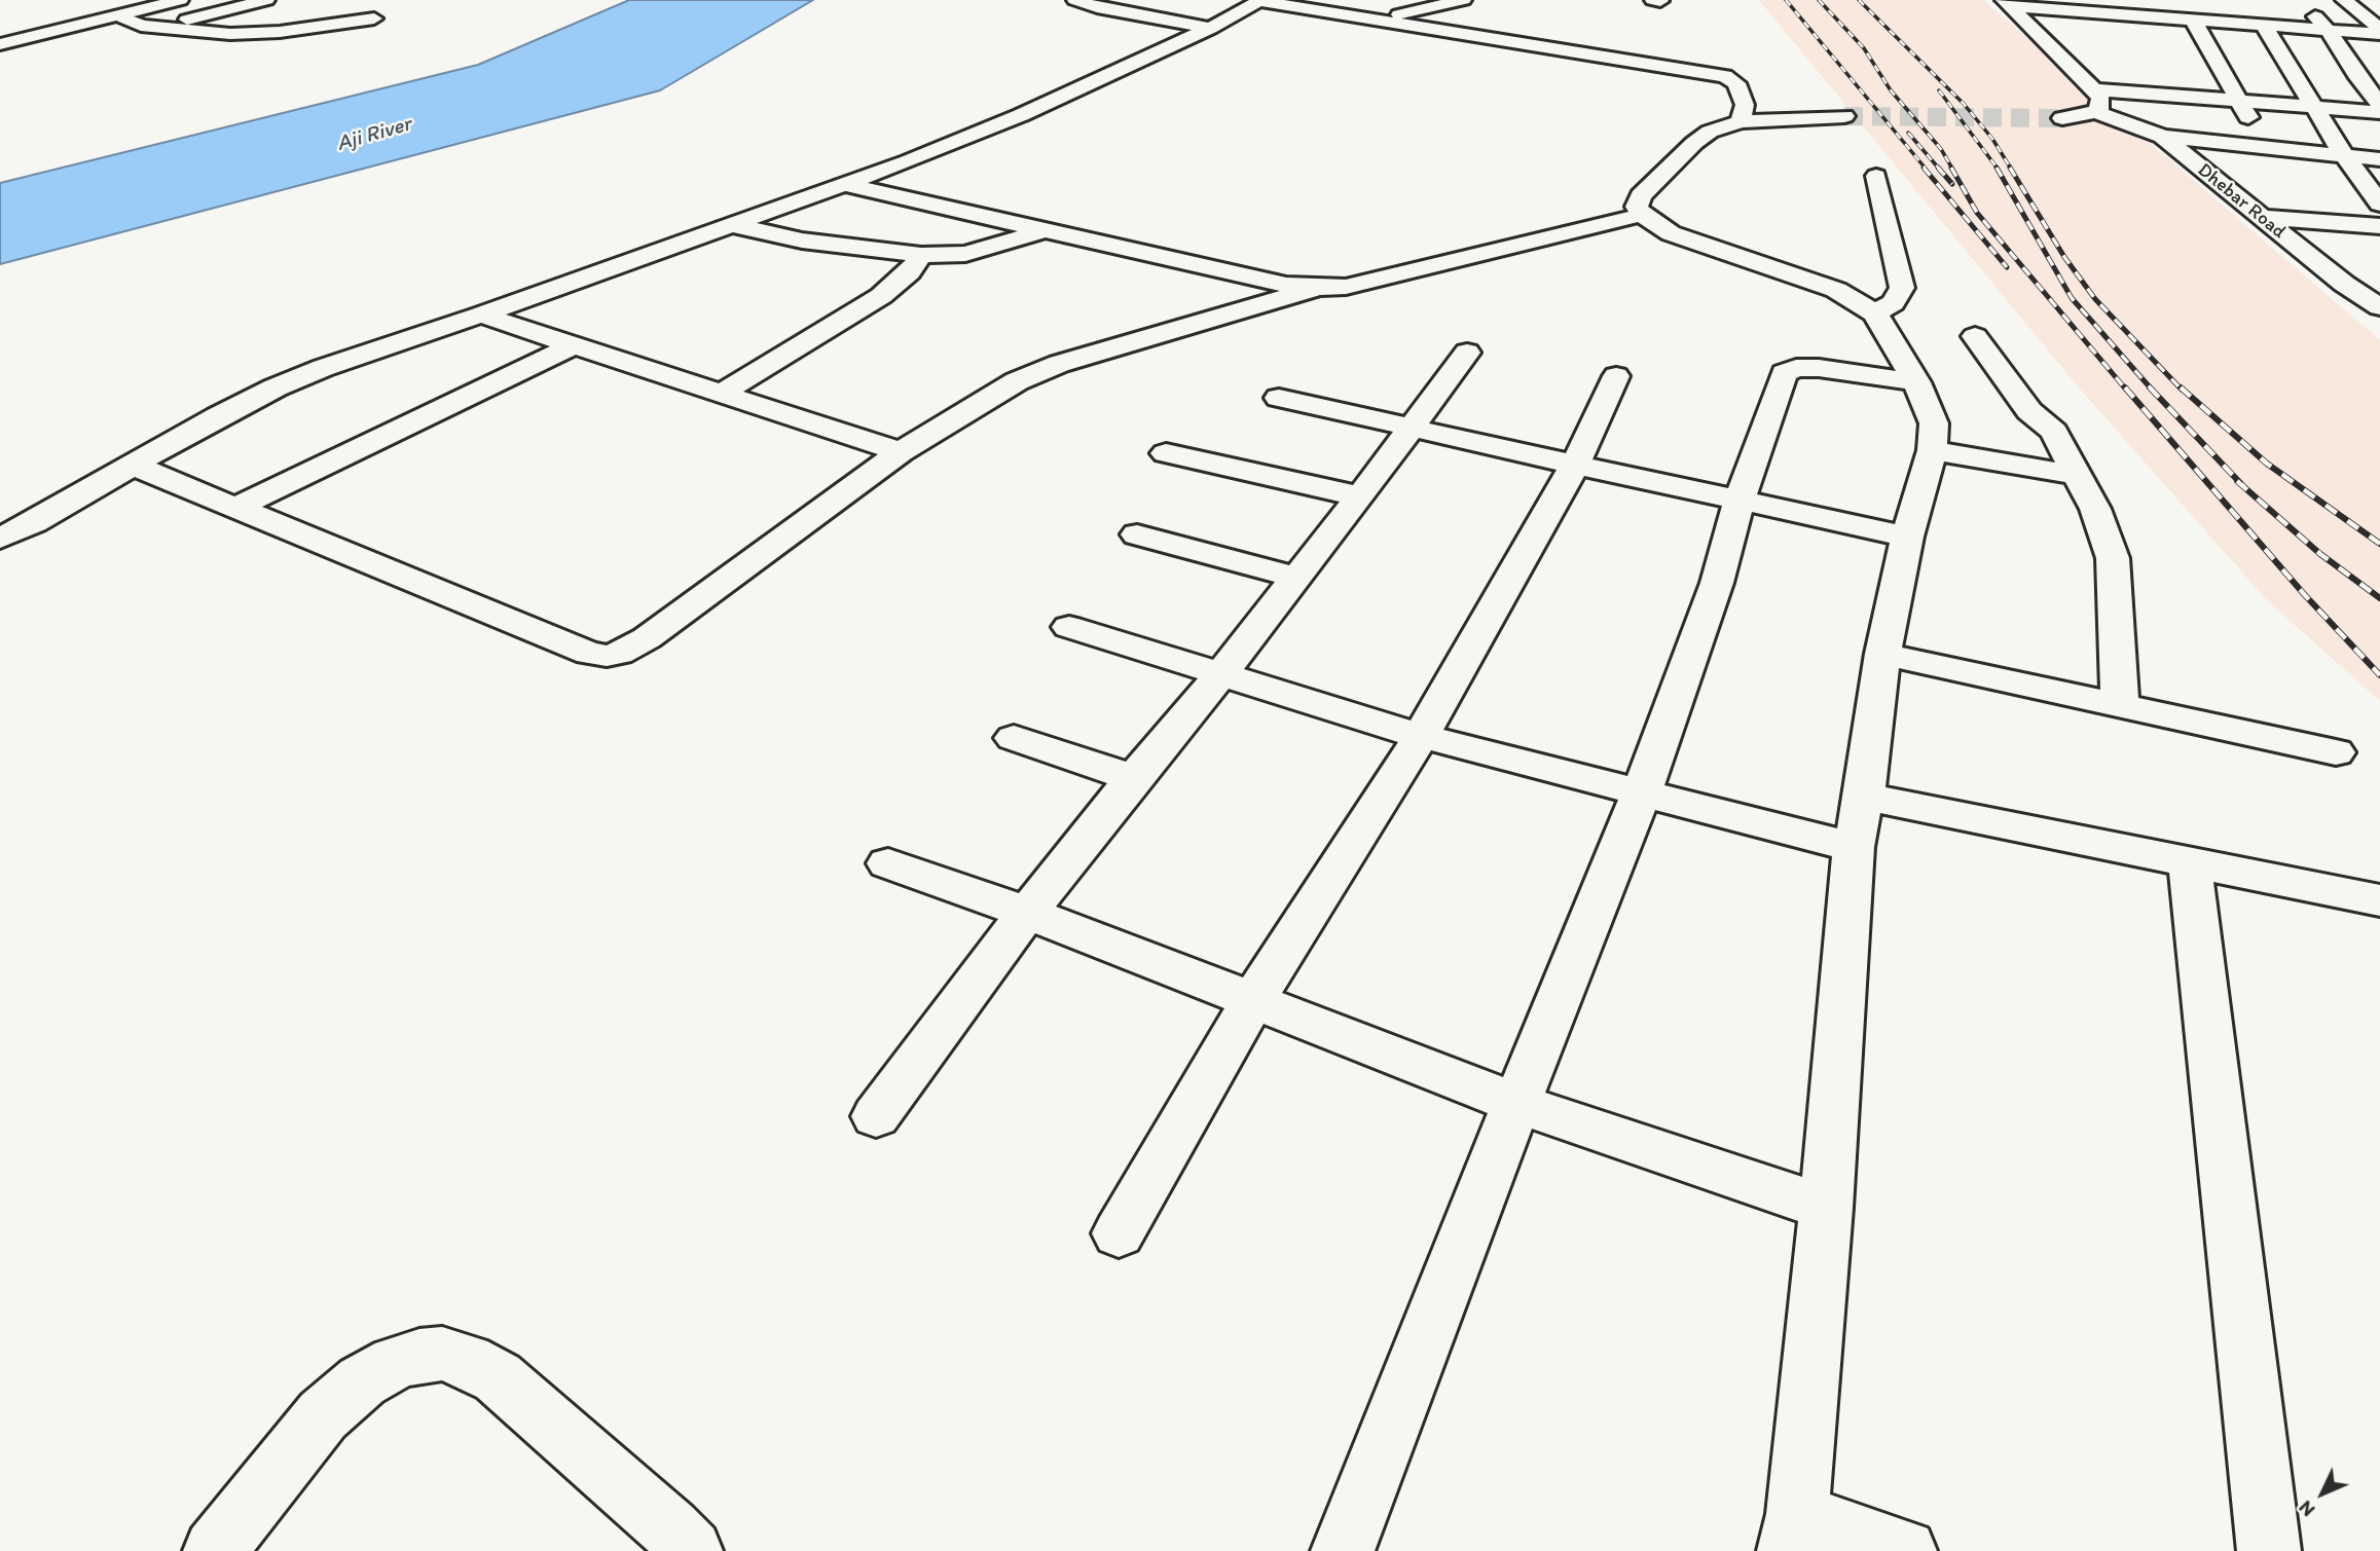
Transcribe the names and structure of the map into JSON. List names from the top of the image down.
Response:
{
  "streets": {
    "street": ["Dhebar Road"]
  },
  "water": ["Aji River"],
  "north": "bottom left"
}
